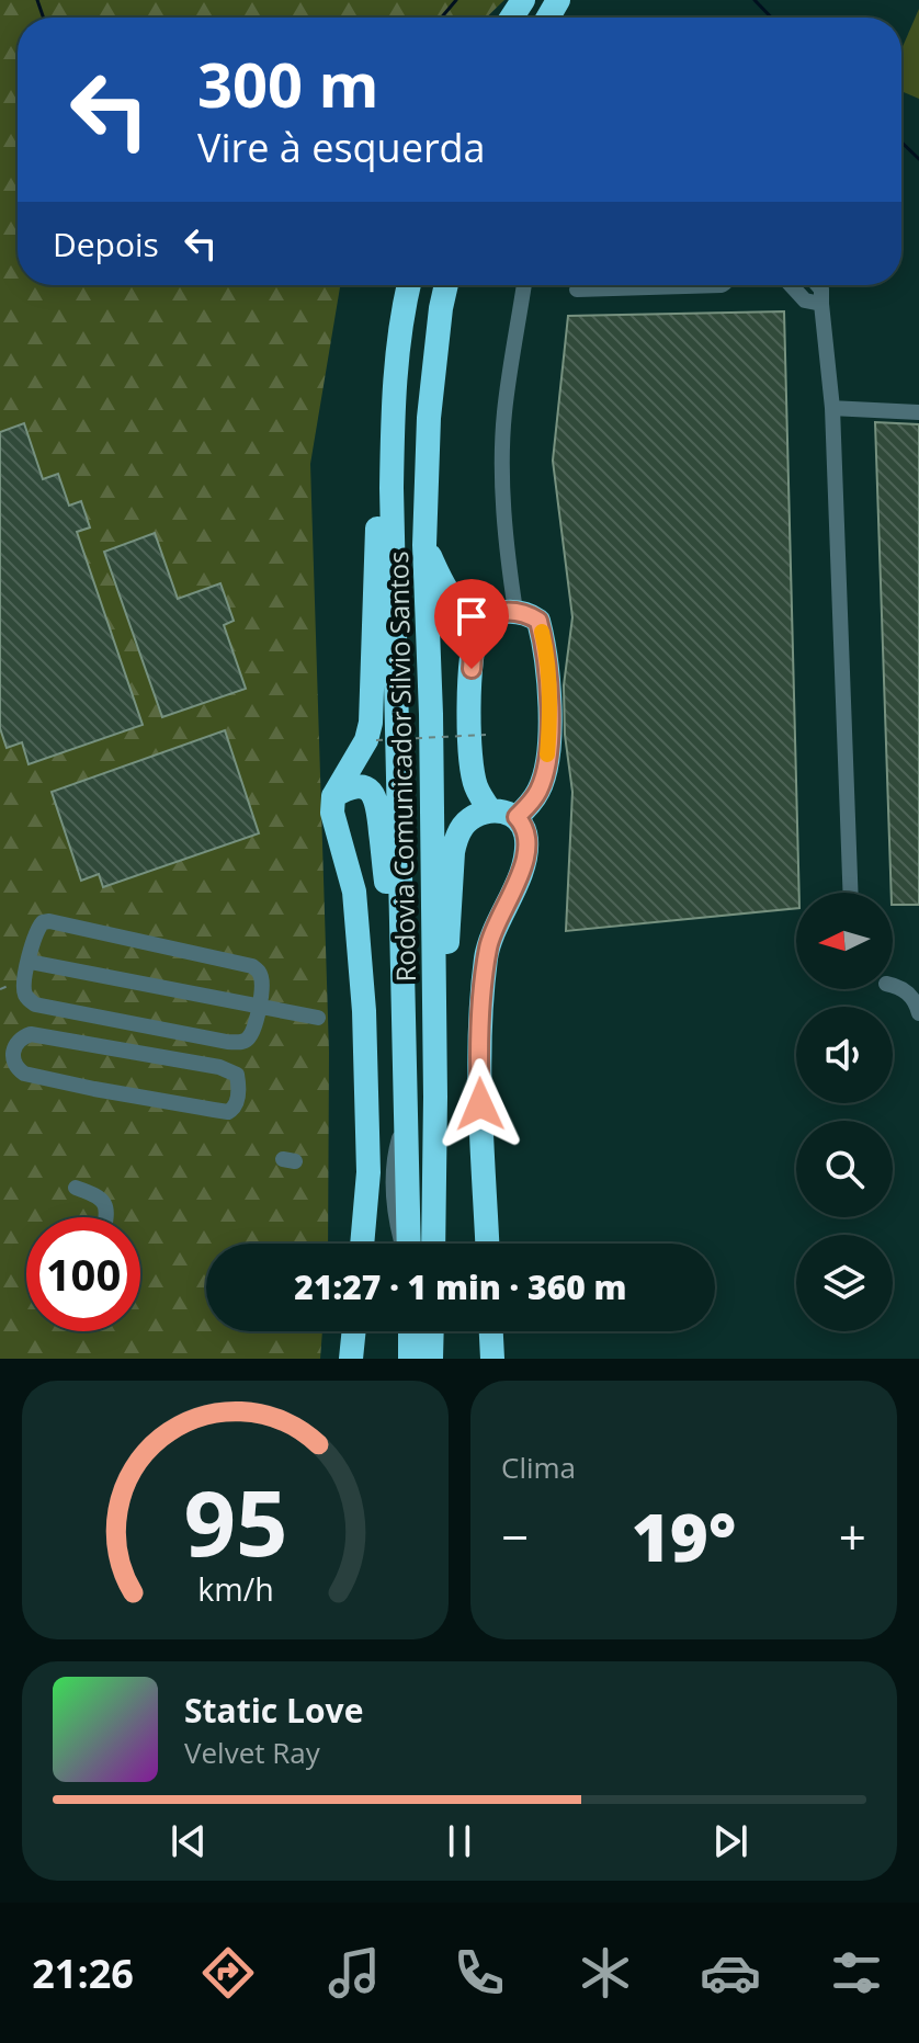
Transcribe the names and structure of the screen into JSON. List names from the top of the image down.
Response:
{
  "streets": {
    "highway": ["Rodovia Comunicador Silvio Santos"]
  },
  "north": "left",
  "page": {
    "turn": ["300 m", "Vire à esquerda"],
    "then": "Depois",
    "limit": "100",
    "trip": "21:27 · 1 min · 360 m",
    "tile": "Clima",
    "heat": ["−", "19°", "+"],
    "song": ["Static Love", "Velvet Ray"],
    "tabs": "21:26",
    "gauge": ["95", "km/h"]
  }
}
